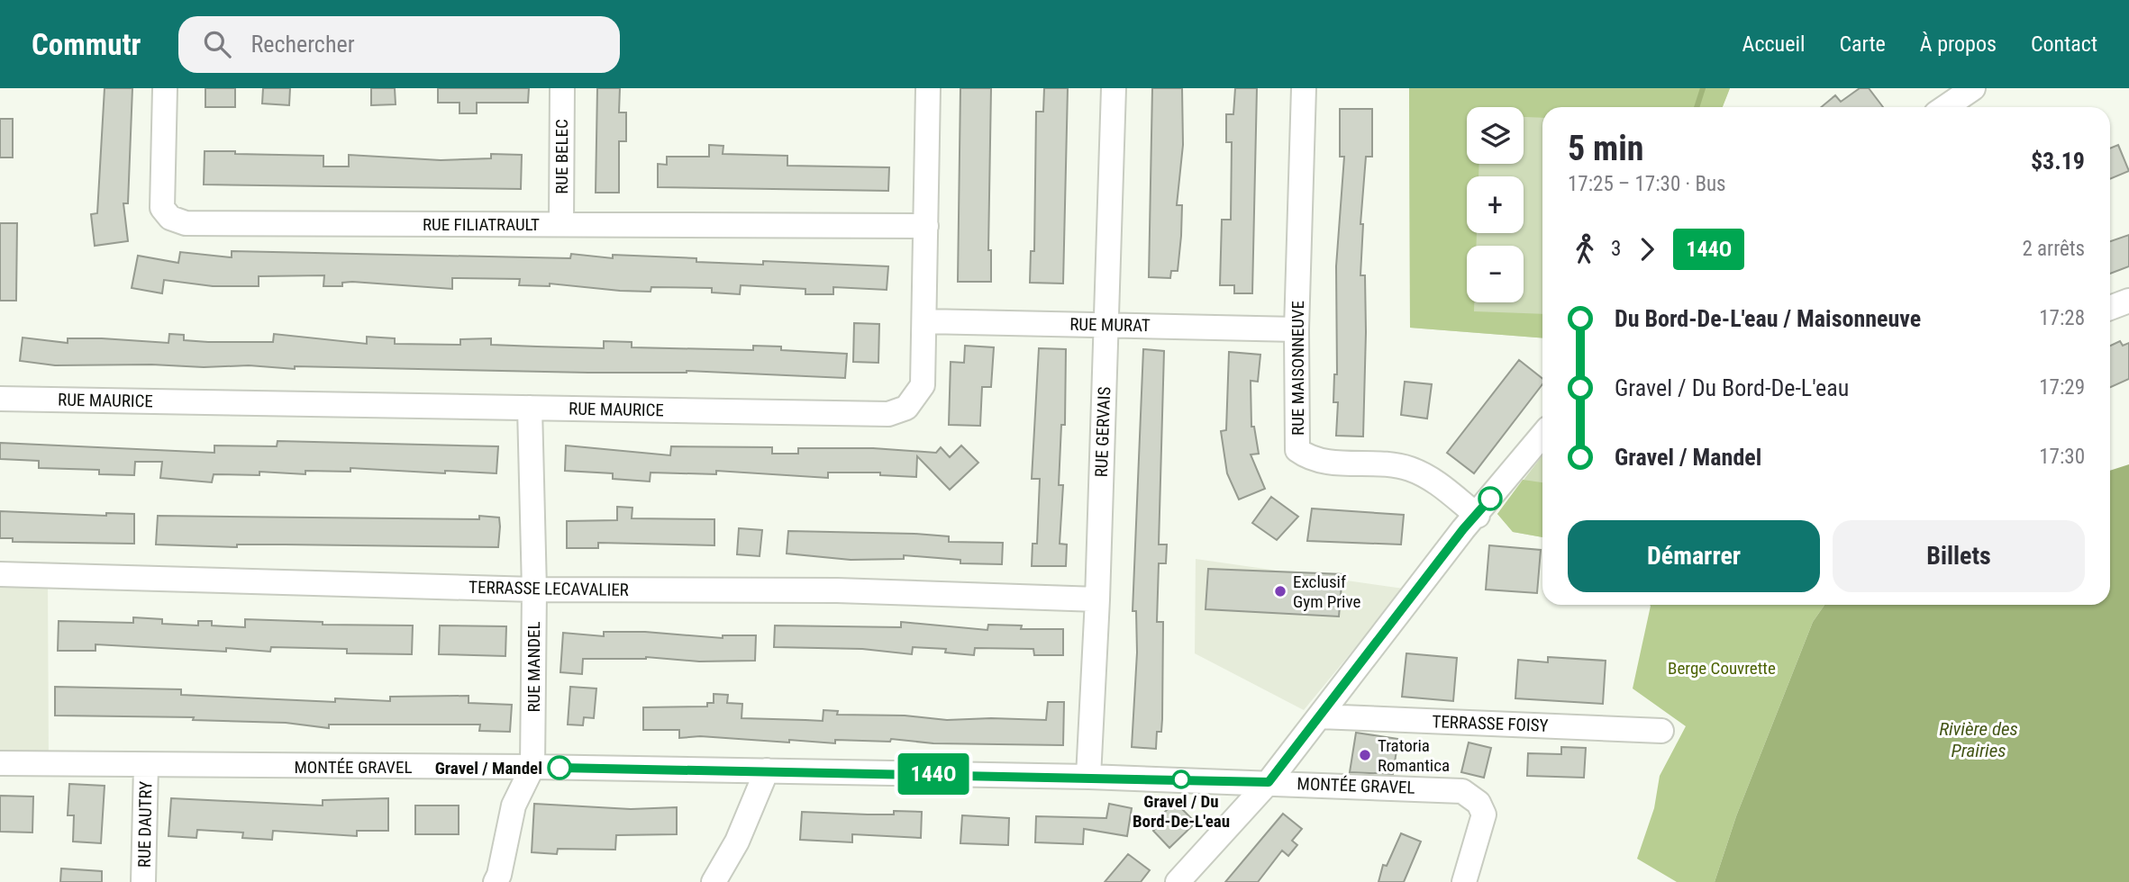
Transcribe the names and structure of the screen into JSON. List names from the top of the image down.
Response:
{
  "streets": {
    "street": [
      "RUE BELEC",
      "RUE FILIATRAULT",
      "RUE MURAT",
      "RUE MAISONNEUVE",
      "RUE MAURICE",
      "RUE GERVAIS",
      "TERRASSE LECAVALIER",
      "RUE MANDEL",
      "TERRASSE FOISY",
      "MONTÉE GRAVEL",
      "RUE DAUTRY"
    ]
  },
  "crossings": [
    ["RUE BELEC", "RUE FILIATRAULT"],
    ["RUE FILIATRAULT", "RUE MAURICE"],
    ["RUE MURAT", "RUE MAISONNEUVE"],
    ["RUE MURAT", "RUE MAURICE"],
    ["RUE MURAT", "RUE GERVAIS"],
    ["RUE MAURICE", "RUE MANDEL"],
    ["RUE GERVAIS", "TERRASSE LECAVALIER"],
    ["RUE GERVAIS", "MONTÉE GRAVEL"],
    ["TERRASSE LECAVALIER", "RUE MANDEL"],
    ["RUE MANDEL", "MONTÉE GRAVEL"],
    ["MONTÉE GRAVEL", "RUE DAUTRY"]
  ],
  "water": ["Rivière des Prairies"],
  "parks": ["Berge Couvrette"],
  "places": [
    "Exclusif Gym Prive",
    "Tratoria Romantica",
    "Gravel / Mandel",
    "Gravel / Du Bord-De-L'eau"
  ],
  "lines": ["bus line 144O"],
  "page": {
    "header": "Commutr",
    "search": "Rechercher",
    "nav": [
      "Accueil",
      "Carte",
      "À propos",
      "Contact"
    ],
    "on_map": "144O",
    "map_buttons": ["+", "−"],
    "heading": ["5 min", "17:25 – 17:30 · Bus", "$3.19"],
    "legs": ["3", "144O", "2 arrêts"],
    "list": [
      {
        "name": "Du Bord-De-L'eau / Maisonneuve",
        "value": "17:28"
      },
      {
        "name": "Gravel / Du Bord-De-L'eau",
        "value": "17:29"
      },
      {
        "name": "Gravel / Mandel",
        "value": "17:30"
      }
    ],
    "buttons": ["Démarrer", "Billets"]
  }
}
